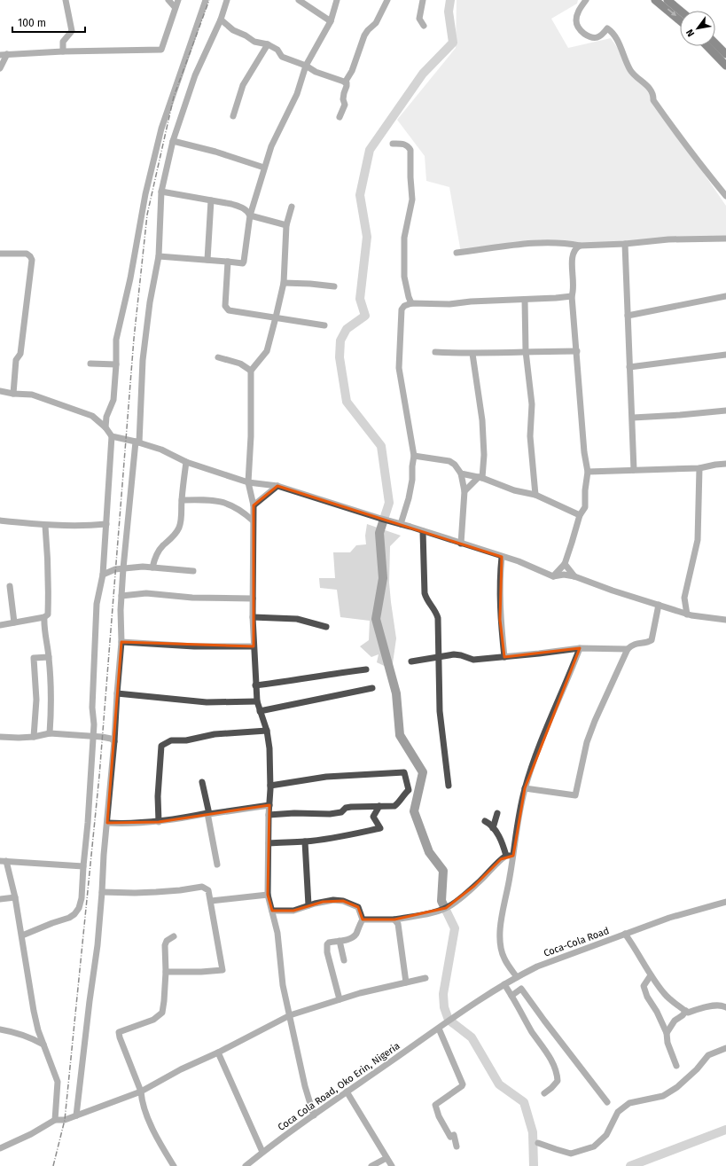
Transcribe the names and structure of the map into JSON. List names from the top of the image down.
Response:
{
  "streets": {
    "street": ["Coca-Cola Road", "Coca Cola Road, Oko Erin, Nigeria"]
  },
  "crossings": [
    ["Coca-Cola Road", "Coca Cola Road, Oko Erin, Nigeria"]
  ],
  "scale_bar": "100 m",
  "north": "bottom left"
}
